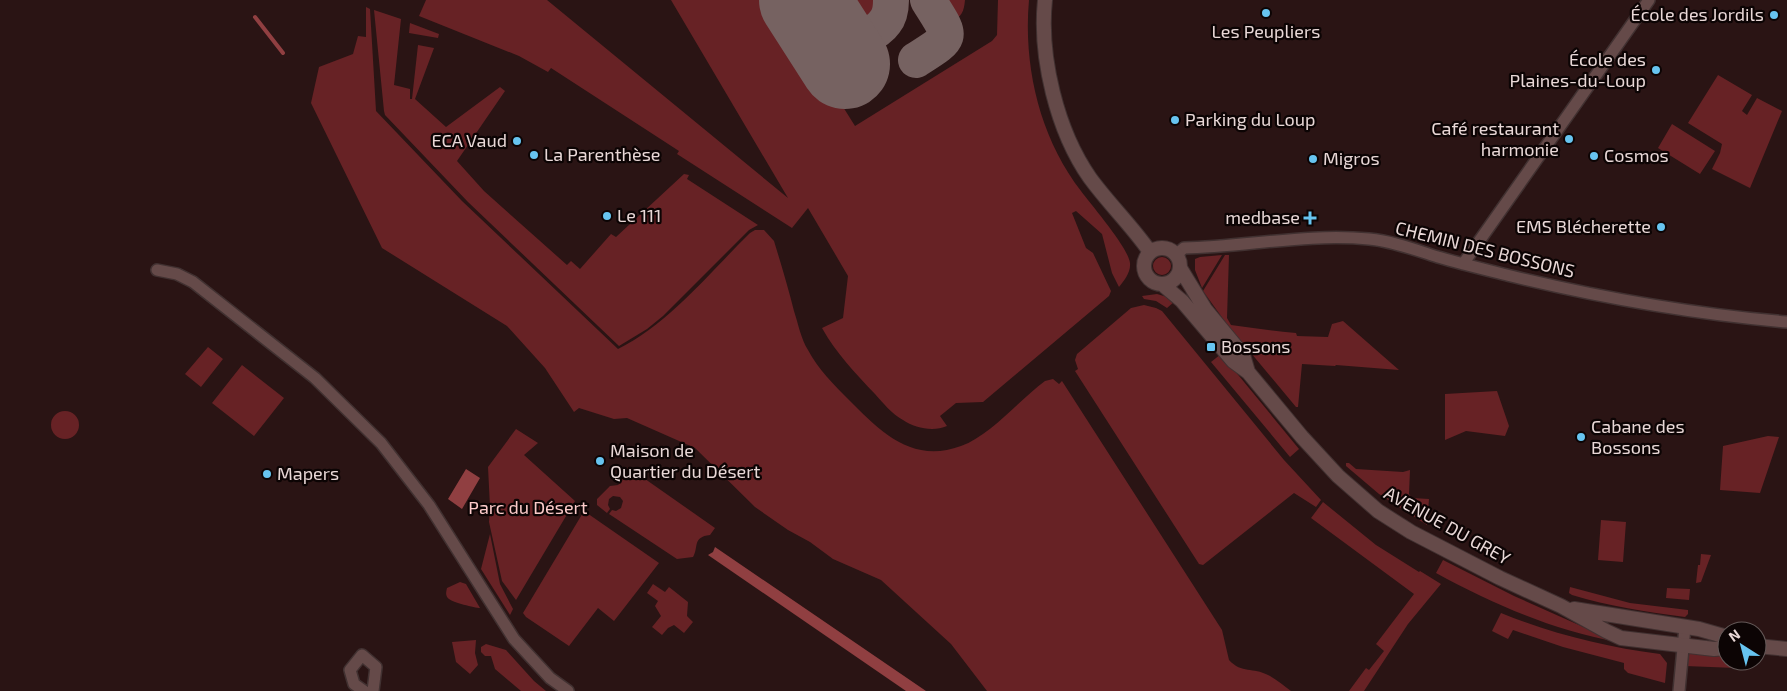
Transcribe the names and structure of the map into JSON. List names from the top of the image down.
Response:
{
  "streets": {
    "street": ["CHEMIN DES BOSSONS", "AVENUE DU GREY"]
  },
  "crossings": [
    ["CHEMIN DES BOSSONS", "AVENUE DU GREY"]
  ],
  "parks": ["Parc du Désert"],
  "places": {
    "other": [
      "Les Peupliers",
      "École des Jordils",
      "École des Plaines-du-Loup",
      "Parking du Loup",
      "Café restaurant harmonie",
      "ECA Vaud",
      "La Parenthèse",
      "Cosmos",
      "Migros",
      "Le 111",
      "EMS Blécherette",
      "Cabane des Bossons",
      "Maison de Quartier du Désert",
      "Mapers"
    ],
    "health": ["medbase"],
    "transit": ["Bossons"]
  },
  "north": "top left"
}
